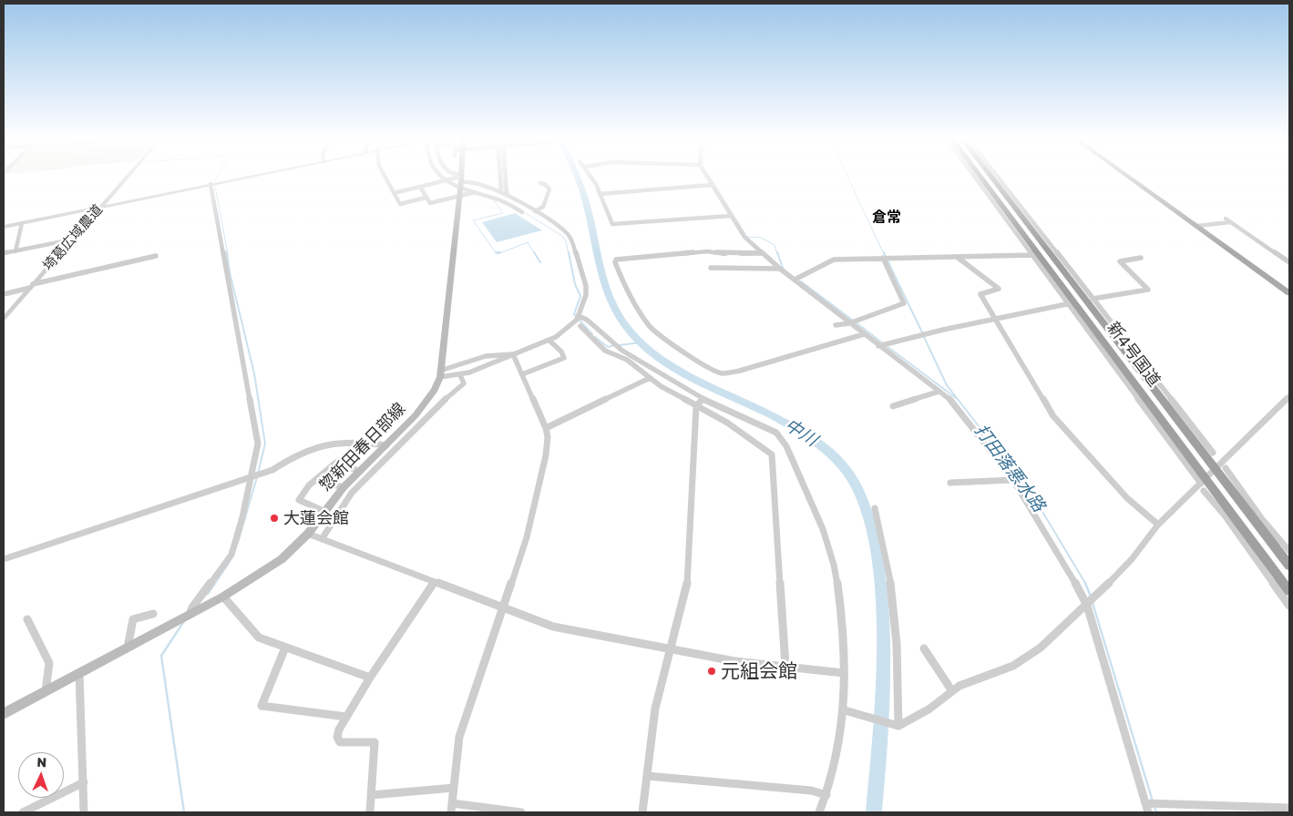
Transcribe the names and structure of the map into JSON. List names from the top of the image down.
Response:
{
  "streets": {
    "highway": ["新4号国道"],
    "main road": ["惣新田春日部線"],
    "street": ["埼葛広域農道"]
  },
  "districts": ["倉常"],
  "water": ["中川", "打田落悪水路"],
  "places": ["大蓮会館", "元組会館"],
  "north": "top"
}
